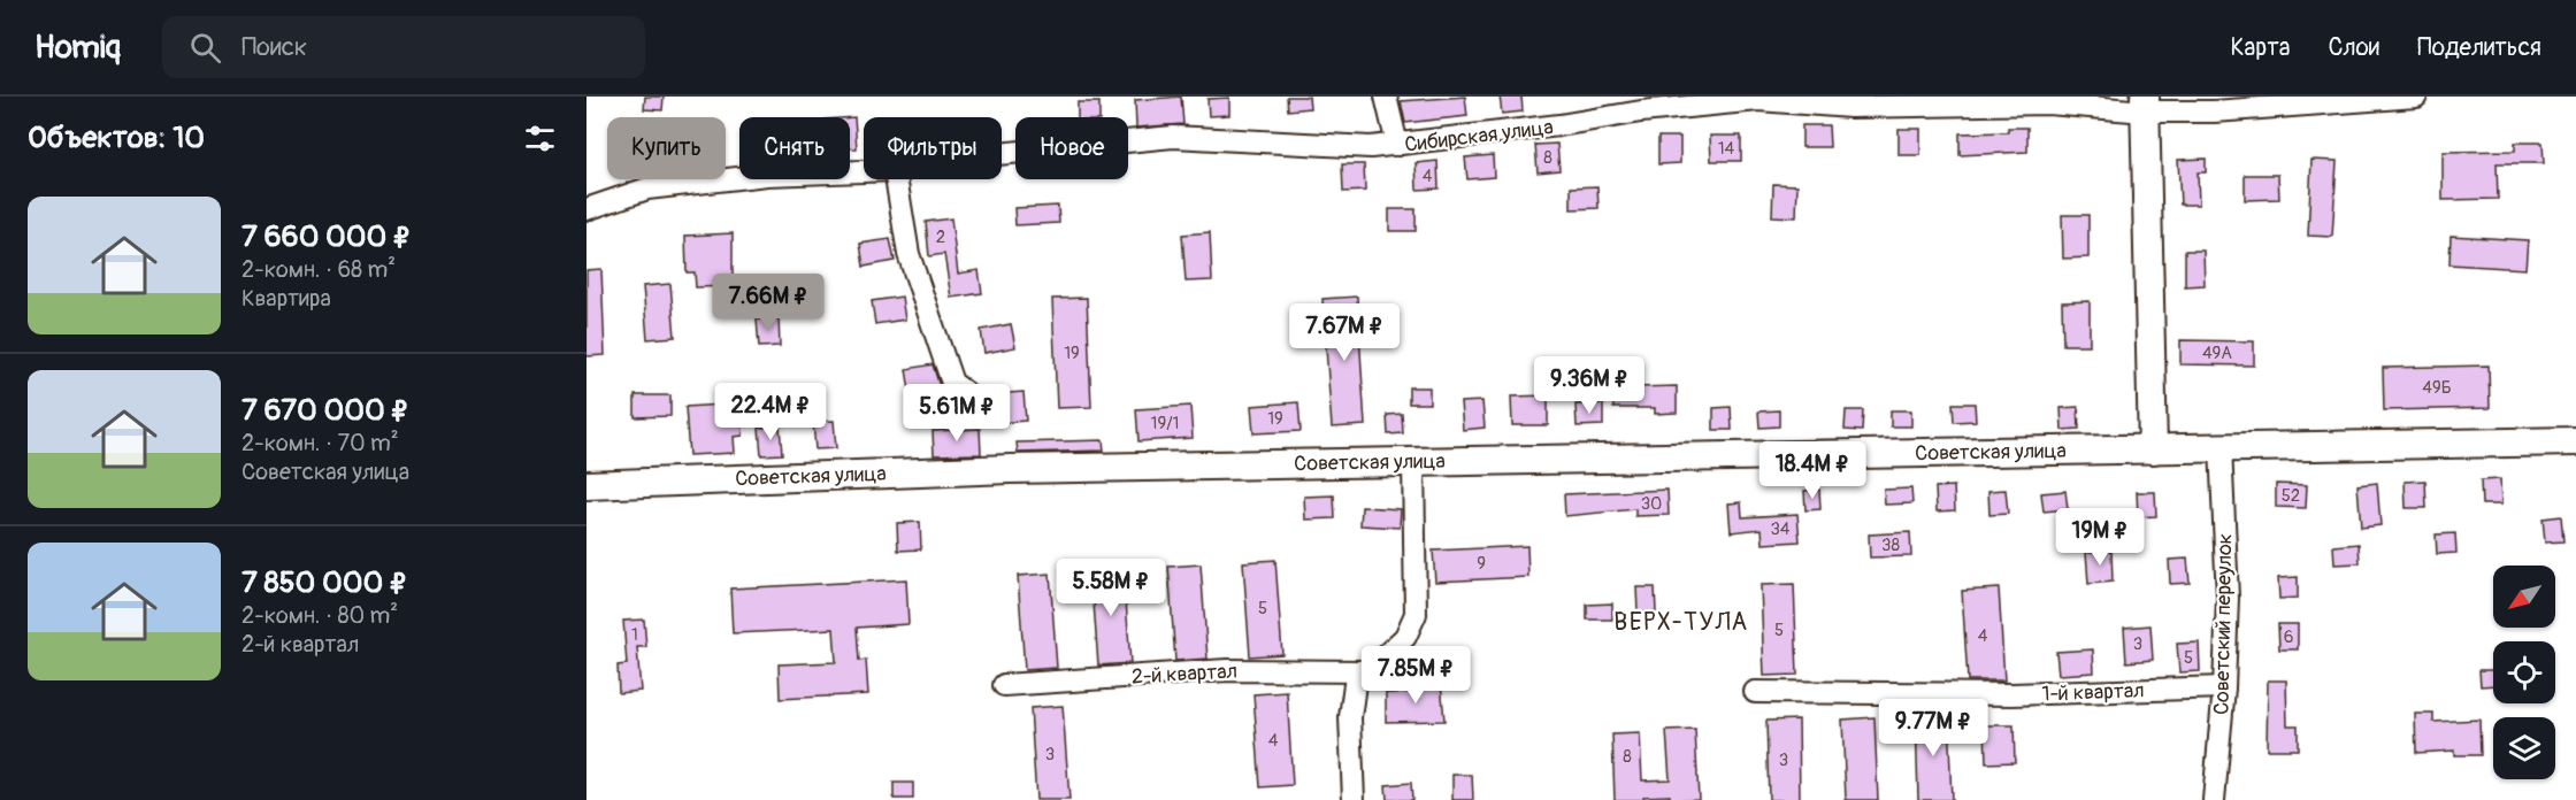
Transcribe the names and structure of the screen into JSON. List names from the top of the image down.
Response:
{
  "streets": {
    "main road": ["Советская улица"],
    "street": [
      "Сибирская улица",
      "Советский переулок",
      "2-й квартал",
      "1-й квартал"
    ]
  },
  "crossings": [
    ["Советская улица", "Советский переулок"],
    ["Советский переулок", "1-й квартал"]
  ],
  "districts": ["ВЕРХ-ТУЛА"],
  "house_numbers": [
    "14",
    "8",
    "4",
    "2",
    "19",
    "49А",
    "49Б",
    "19",
    "19/1",
    "52",
    "30",
    "34",
    "38",
    "9",
    "5",
    "5",
    "1",
    "4",
    "6",
    "3",
    "5",
    "4",
    "3",
    "8",
    "3"
  ],
  "north": "bottom left",
  "page": {
    "header": "Homiq",
    "search": "Поиск",
    "nav": ["Карта", "Слои", "Поделиться"],
    "heading": "Объектов: 10",
    "chip": [
      "Купить",
      "Снять",
      "Фильтры",
      "Новое"
    ],
    "list": [
      {
        "name": "7 660 000 ₽",
        "note": "2-комн. · 68 m² · Квартира"
      },
      {
        "name": "7 670 000 ₽",
        "note": "2-комн. · 70 m² · Советская улица"
      },
      {
        "name": "7 850 000 ₽",
        "note": "2-комн. · 80 m² · 2-й квартал"
      }
    ],
    "price": [
      "7.66M ₽",
      "7.67M ₽",
      "9.36M ₽",
      "22.4M ₽",
      "5.61M ₽",
      "18.4M ₽",
      "19M ₽",
      "5.58M ₽",
      "7.85M ₽",
      "9.77M ₽"
    ]
  }
}
